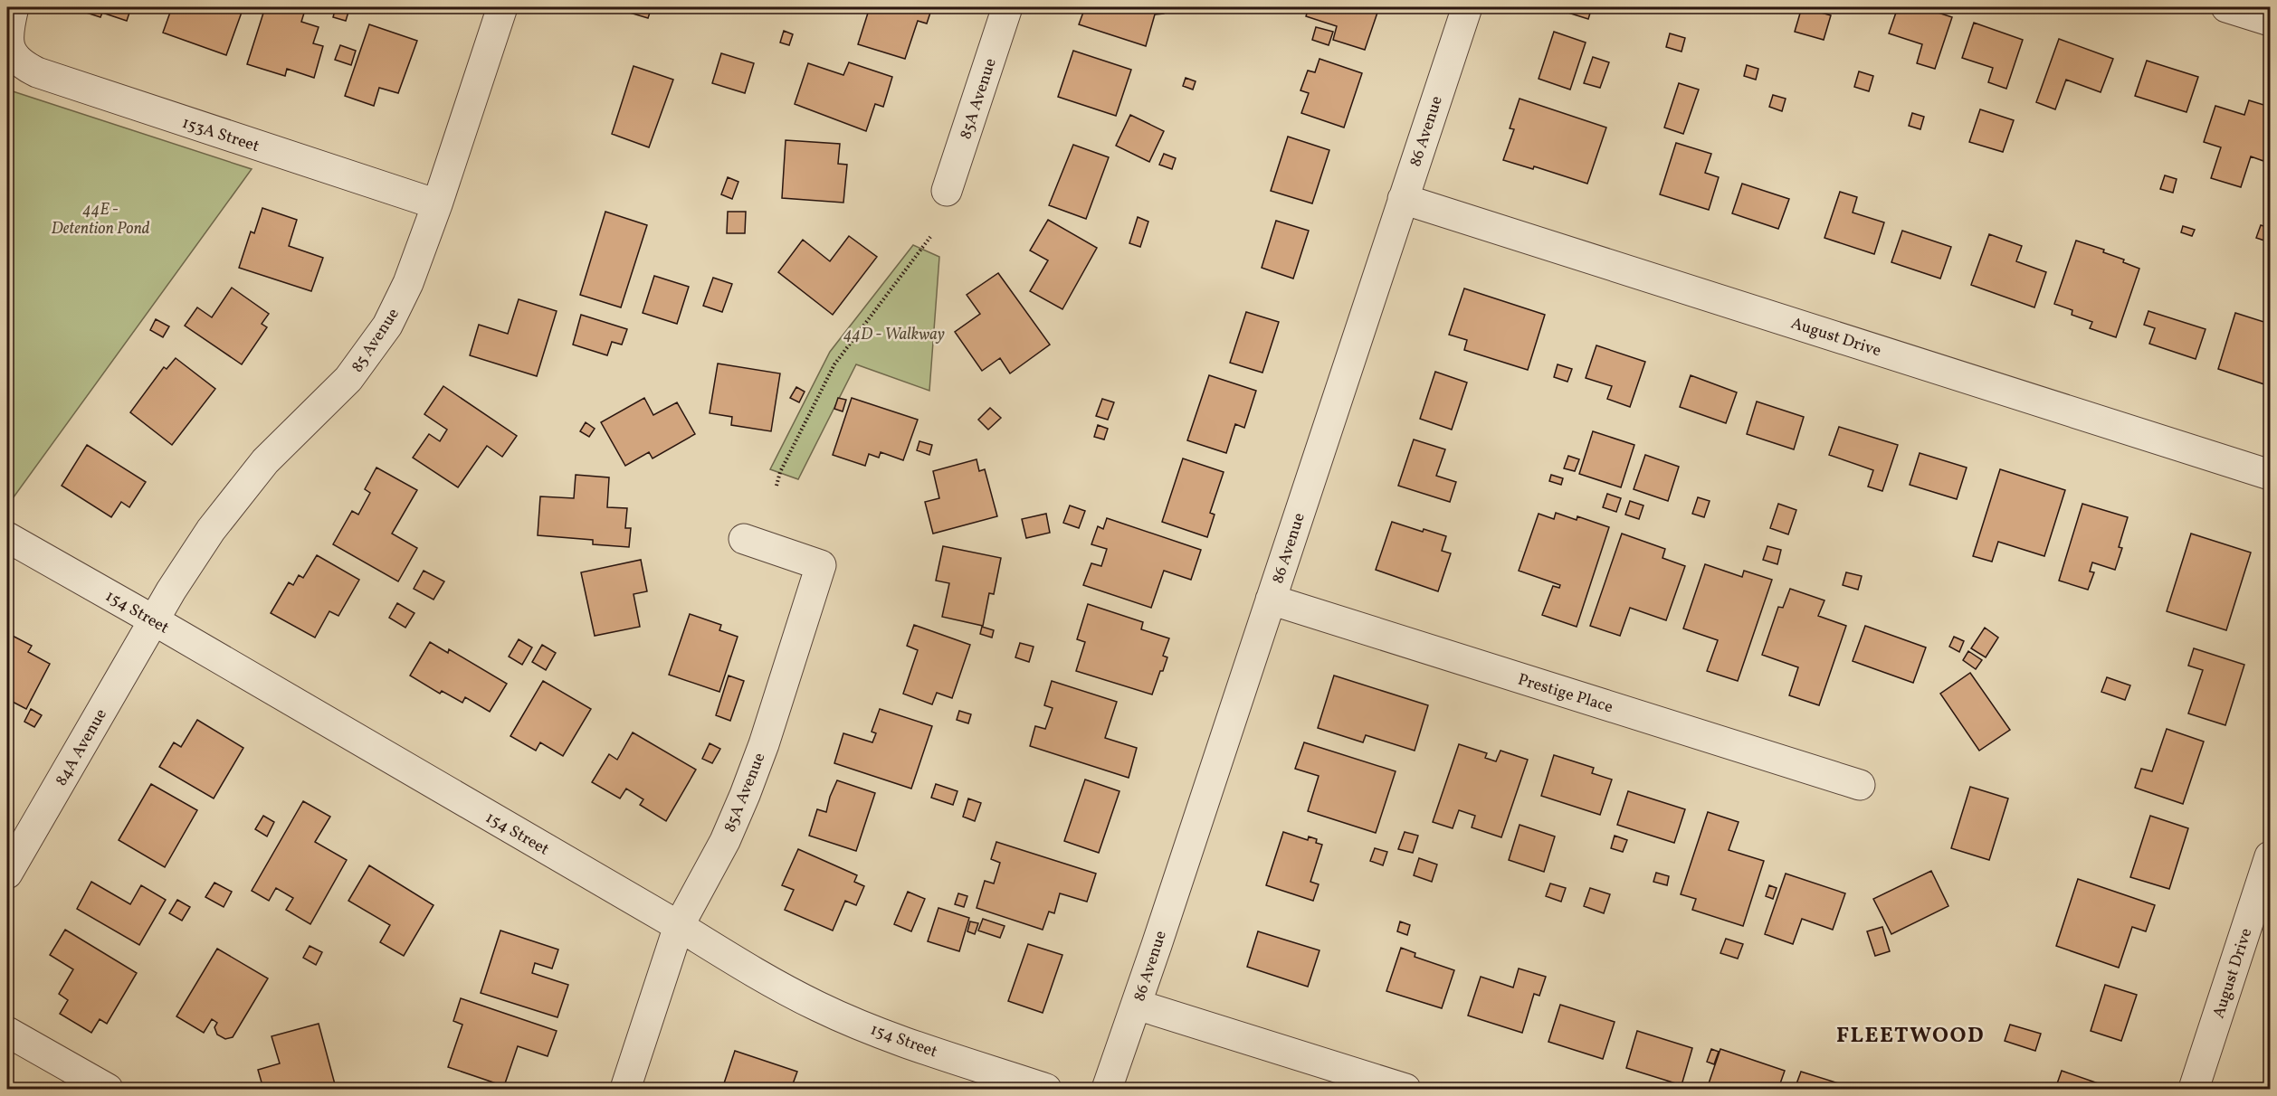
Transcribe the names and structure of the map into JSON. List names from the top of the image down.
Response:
{
  "streets": {
    "street": [
      "85A Avenue",
      "86 Avenue",
      "153A Street",
      "August Drive",
      "85 Avenue",
      "154 Street",
      "Prestige Place",
      "84A Avenue"
    ]
  },
  "crossings": [
    ["85A Avenue", "154 Street"],
    ["86 Avenue", "August Drive"],
    ["86 Avenue", "Prestige Place"],
    ["153A Street", "85 Avenue"],
    ["85 Avenue", "154 Street"],
    ["85 Avenue", "84A Avenue"],
    ["154 Street", "84A Avenue"]
  ],
  "districts": ["FLEETWOOD"],
  "parks": ["44E - Detention Pond", "44D - Walkway"]
}
